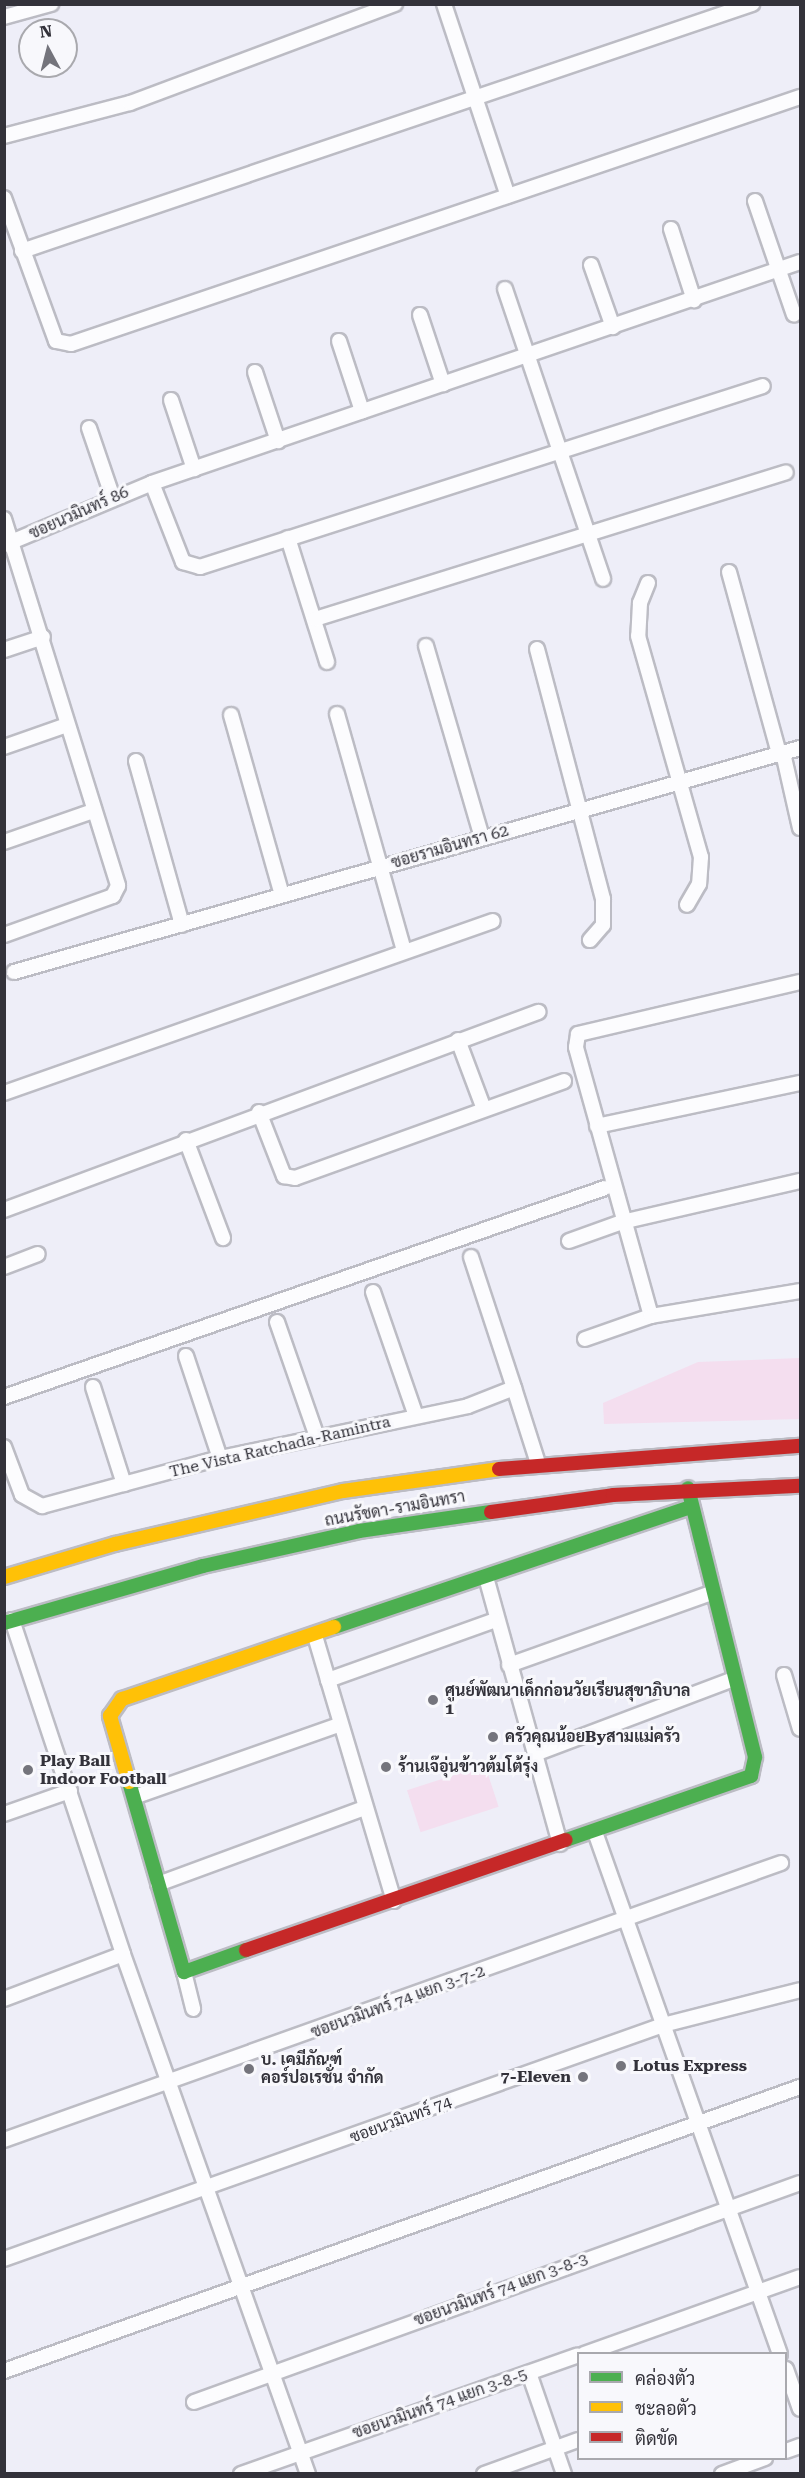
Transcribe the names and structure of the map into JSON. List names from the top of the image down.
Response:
{
  "streets": {
    "street": [
      "ซอยนวมินทร์ 86",
      "ซอยรามอินทรา 62",
      "The Vista Ratchada-Ramintra",
      "ถนนรัชดา-รามอินทรา",
      "ซอยนวมินทร์ 74 แยก 3-7-2",
      "ซอยนวมินทร์ 74",
      "ซอยนวมินทร์ 74 แยก 3-8-3",
      "ซอยนวมินทร์ 74 แยก 3-8-5"
    ]
  },
  "places": [
    "ศูนย์พัฒนาเด็กก่อนวัยเรียนสุขาภิบาล 1",
    "ครัวคุณน้อยByสามแม่ครัว",
    "ร้านเจ๊อุ่นข้าวต้มโต้รุ่ง",
    "Play Ball Indoor Football",
    "Lotus Express",
    "บ. เคมีภัณฑ์ คอร์ปอเรชั่น จำกัด",
    "7-Eleven"
  ],
  "legend": ["คล่องตัว", "ชะลอตัว", "ติดขัด"],
  "north": "top"
}
